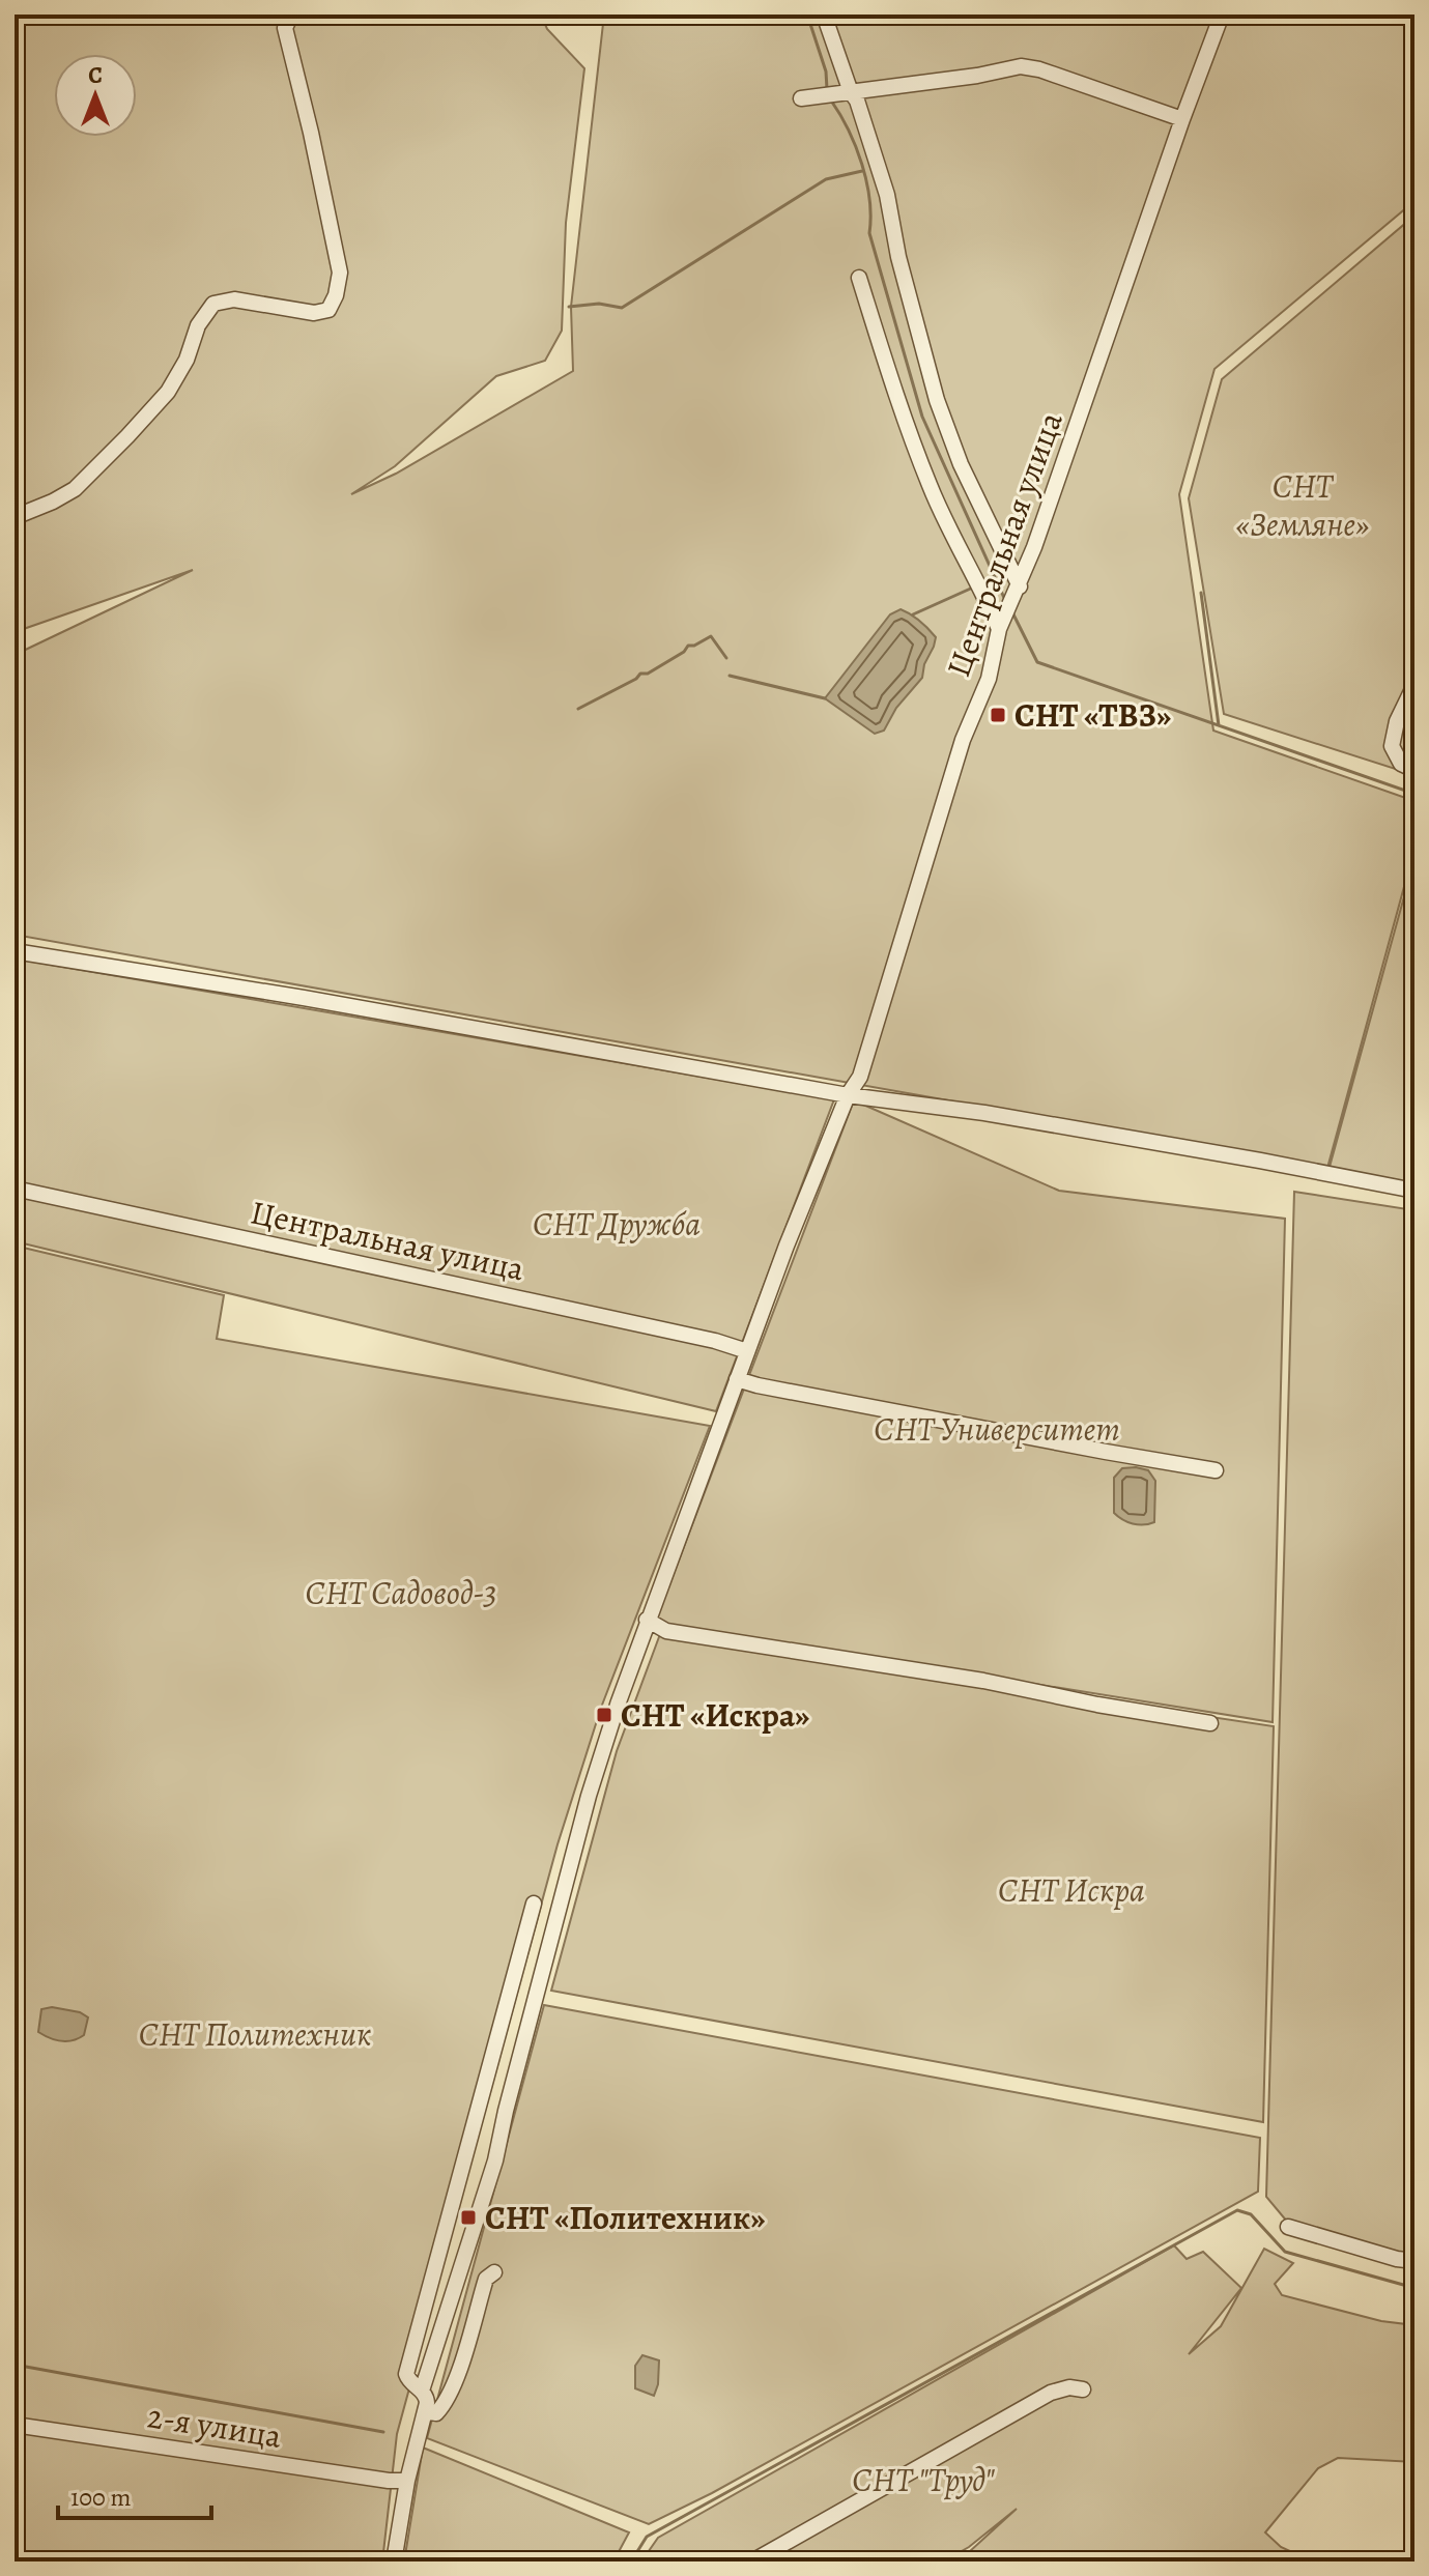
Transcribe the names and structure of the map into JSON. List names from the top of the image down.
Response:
{
  "streets": {
    "street": ["Центральная улица", "2-я улица"]
  },
  "parks": [
    "СНТ «Земляне»",
    "СНТ Дружба",
    "СНТ Университет",
    "СНТ Садовод-3",
    "СНТ Искра",
    "СНТ Политехник",
    "СНТ \"Труд\""
  ],
  "places": {
    "transit": ["СНТ «ТВЗ»", "СНТ «Искра»", "СНТ «Политехник»"]
  },
  "scale_bar": "100 m",
  "north": "top"
}
